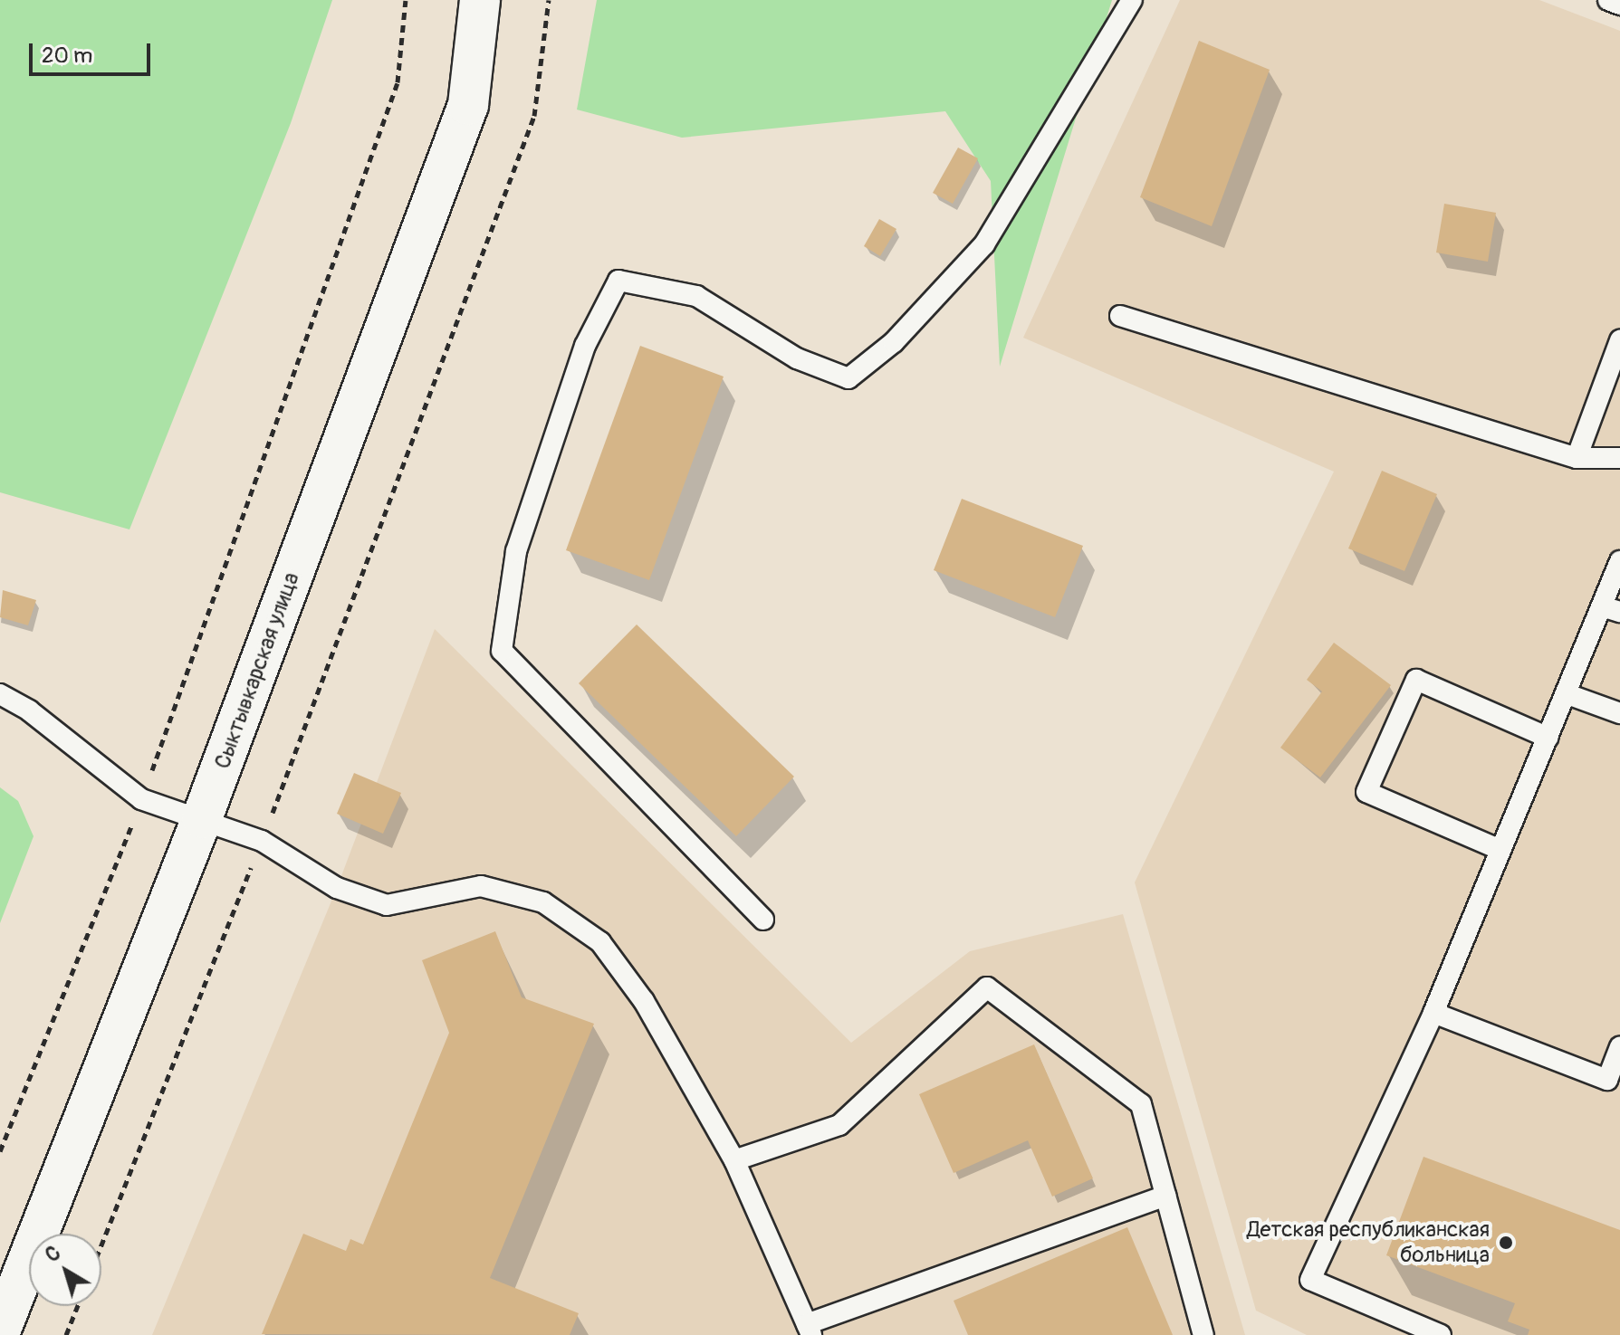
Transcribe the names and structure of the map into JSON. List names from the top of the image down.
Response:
{
  "streets": {
    "main road": ["Сыктывкарская улица"]
  },
  "places": ["Детская республиканская больница"],
  "scale_bar": "20 m",
  "north": "top left"
}
